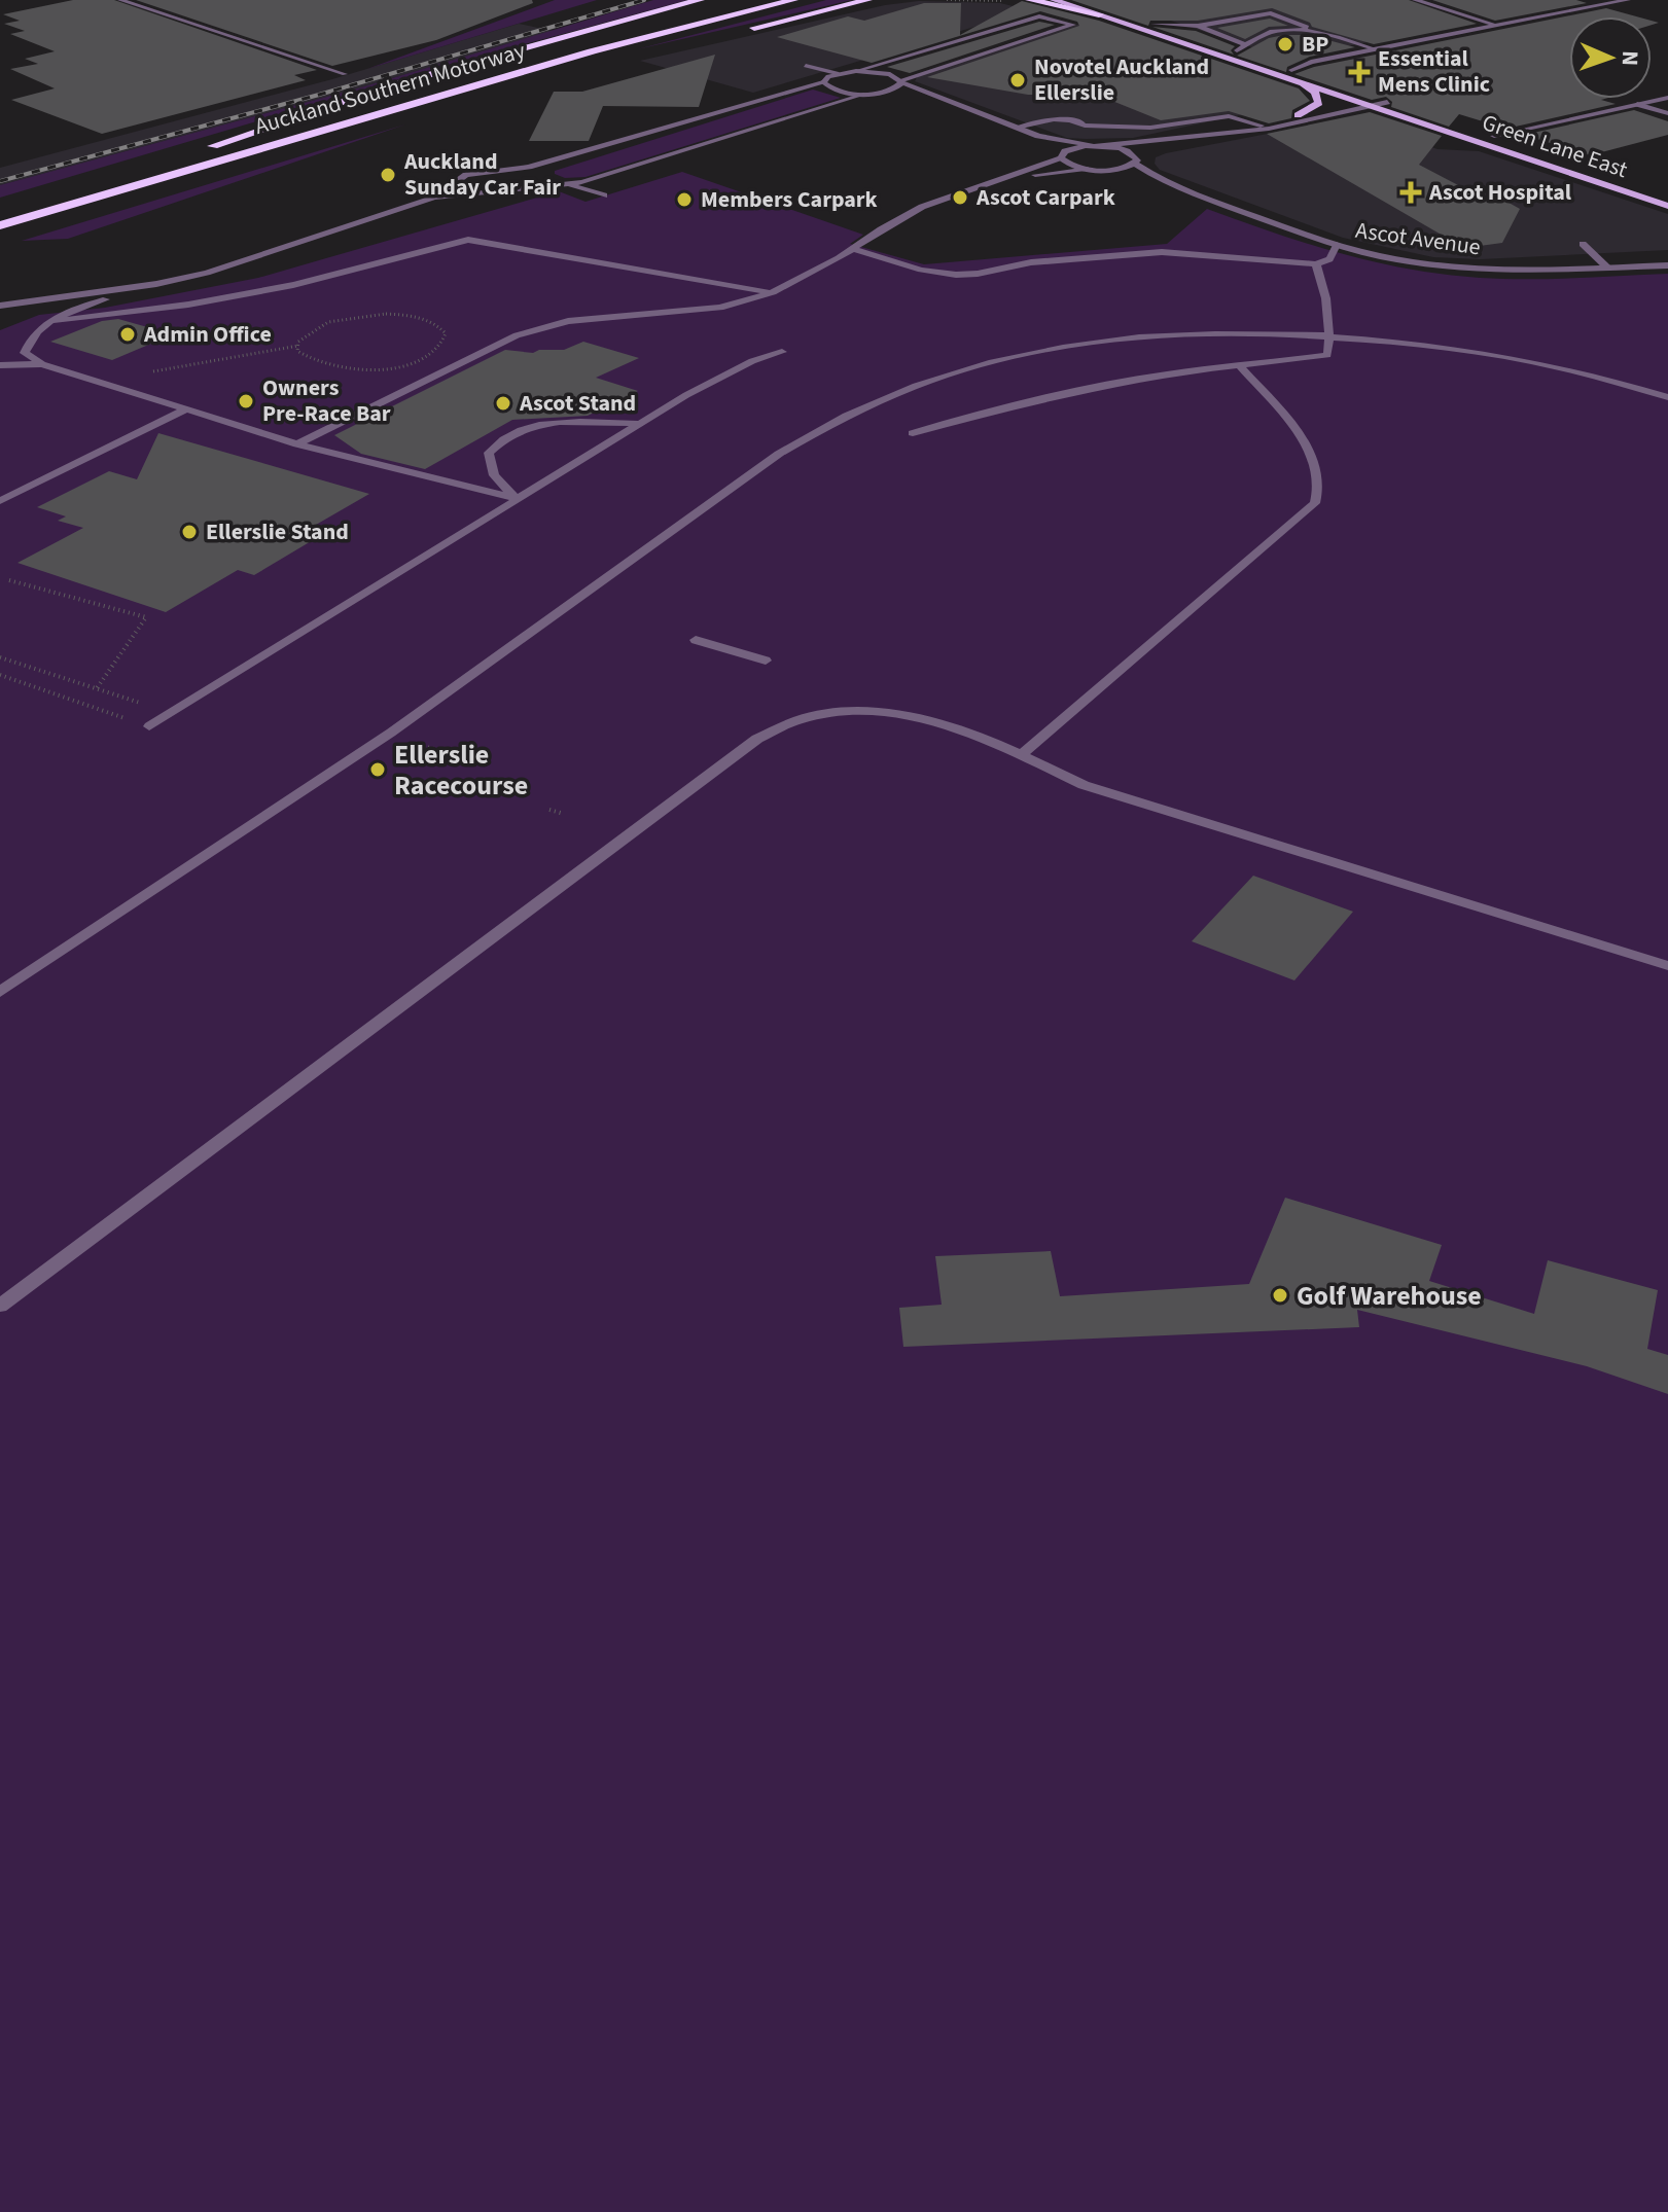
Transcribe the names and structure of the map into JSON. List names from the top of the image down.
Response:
{
  "streets": {
    "highway": ["Auckland Southern Motorway"],
    "main road": ["Green Lane East"],
    "street": ["Ascot Avenue"]
  },
  "places": {
    "other": [
      "BP",
      "Novotel Auckland Ellerslie",
      "Auckland Sunday Car Fair",
      "Ascot Carpark",
      "Members Carpark",
      "Admin Office",
      "Owners Pre-Race Bar",
      "Ascot Stand",
      "Ellerslie Stand",
      "Ellerslie Racecourse",
      "Golf Warehouse"
    ],
    "health": ["Essential Mens Clinic", "Ascot Hospital"]
  },
  "north": "right"
}
